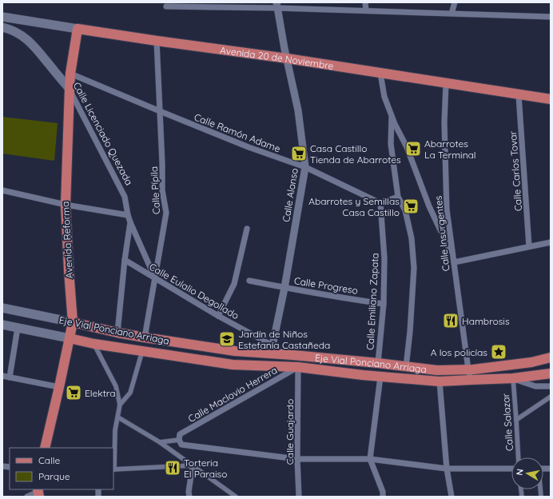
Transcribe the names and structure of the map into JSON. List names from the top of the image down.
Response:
{
  "streets": {
    "main road": [
      "Avenida 20 de Noviembre",
      "Calle Licenciado Quezada",
      "Avenida Reforma",
      "Eje Vial Ponciano Arriaga"
    ],
    "street": [
      "Calle Ramón Adame",
      "Calle Carlos Tovar",
      "Calle Pípila",
      "Calle Alonso",
      "Calle Insurgentes",
      "Calle Progreso",
      "Calle Eulalio Degollado",
      "Calle Emiliano Zapata",
      "Calle Maclovio Herrera",
      "Calle Salazar",
      "Calle Guajardo"
    ]
  },
  "crossings": [
    ["Avenida 20 de Noviembre", "Calle Carlos Tovar"],
    ["Avenida 20 de Noviembre", "Calle Pípila"],
    ["Avenida 20 de Noviembre", "Calle Alonso"],
    ["Avenida 20 de Noviembre", "Calle Insurgentes"],
    ["Avenida 20 de Noviembre", "Avenida Reforma"],
    ["Calle Ramón Adame", "Calle Pípila"],
    ["Calle Ramón Adame", "Calle Alonso"],
    ["Calle Ramón Adame", "Avenida Reforma"],
    ["Calle Ramón Adame", "Calle Emiliano Zapata"],
    ["Calle Licenciado Quezada", "Calle Pípila"],
    ["Calle Licenciado Quezada", "Avenida Reforma"],
    ["Calle Licenciado Quezada", "Calle Eulalio Degollado"],
    ["Calle Licenciado Quezada", "Eje Vial Ponciano Arriaga"],
    ["Calle Pípila", "Calle Eulalio Degollado"],
    ["Calle Pípila", "Eje Vial Ponciano Arriaga"],
    ["Calle Alonso", "Calle Progreso"],
    ["Calle Alonso", "Calle Eulalio Degollado"],
    ["Calle Alonso", "Eje Vial Ponciano Arriaga"],
    ["Calle Insurgentes", "Eje Vial Ponciano Arriaga"],
    ["Avenida Reforma", "Eje Vial Ponciano Arriaga"],
    ["Calle Progreso", "Calle Emiliano Zapata"],
    ["Calle Eulalio Degollado", "Eje Vial Ponciano Arriaga"],
    ["Calle Emiliano Zapata", "Eje Vial Ponciano Arriaga"],
    ["Eje Vial Ponciano Arriaga", "Calle Maclovio Herrera"],
    ["Eje Vial Ponciano Arriaga", "Calle Salazar"],
    ["Eje Vial Ponciano Arriaga", "Calle Guajardo"],
    ["Calle Maclovio Herrera", "Calle Guajardo"]
  ],
  "places": {
    "supermarket": [
      "Abarrotes La Terminal",
      "Casa Castillo Tienda de Abarrotes",
      "Abarrotes y Semillas Casa Castillo",
      "Elektra"
    ],
    "restaurant": ["Hambrosis", "Torteria El Paraiso"],
    "school or university": ["Jardín de Niños Estefanía Castañeda"],
    "place": ["A los policías"]
  },
  "legend": ["Calle", "Parque"],
  "north": "left"
}
